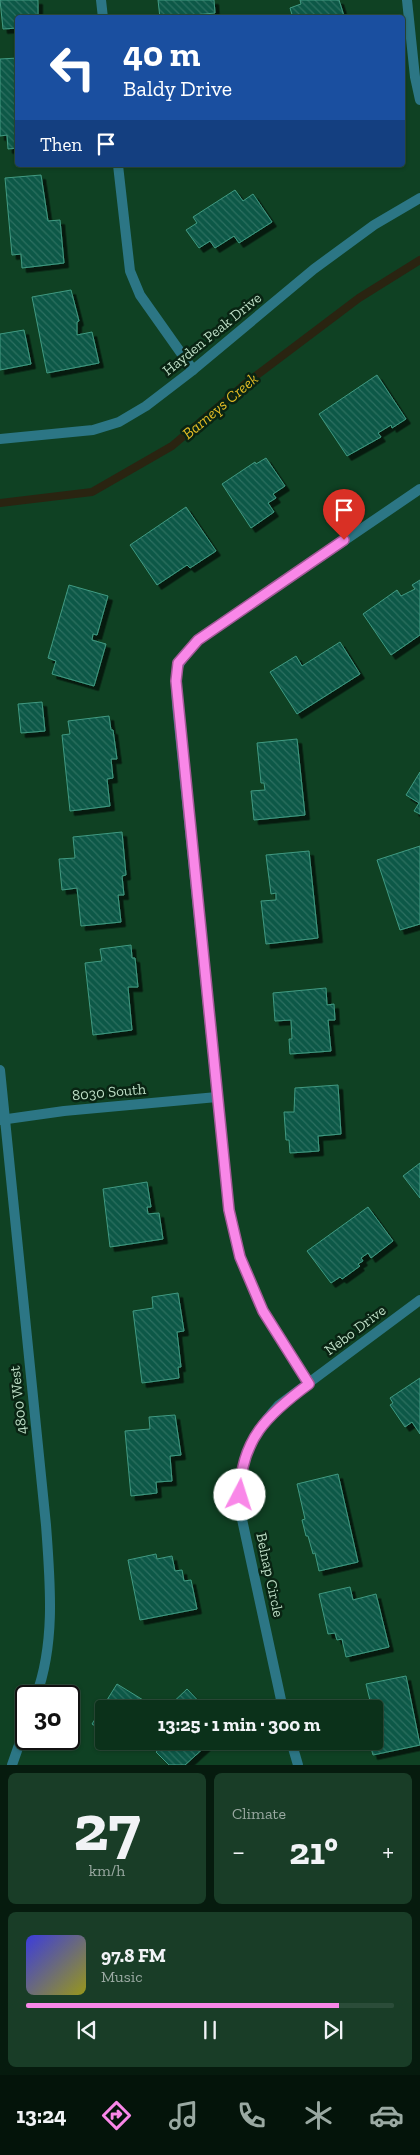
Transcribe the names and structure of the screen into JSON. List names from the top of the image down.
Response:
{
  "streets": {
    "street": [
      "Hayden Peak Drive",
      "8030 South",
      "Nebo Drive",
      "4800 West",
      "Belnap Circle"
    ]
  },
  "crossings": [
    ["8030 South", "4800 West"],
    ["Nebo Drive", "Belnap Circle"]
  ],
  "water": ["Barneys Creek"],
  "page": {
    "turn": ["40 m", "Baldy Drive"],
    "then": "Then",
    "limit": "30",
    "trip": "13:25 · 1 min · 300 m",
    "tile": [
      ["27", "km/h"],
      "Climate"
    ],
    "heat": ["−", "21°", "+"],
    "song": ["97.8 FM", "Music"],
    "tabs": "13:24"
  }
}
